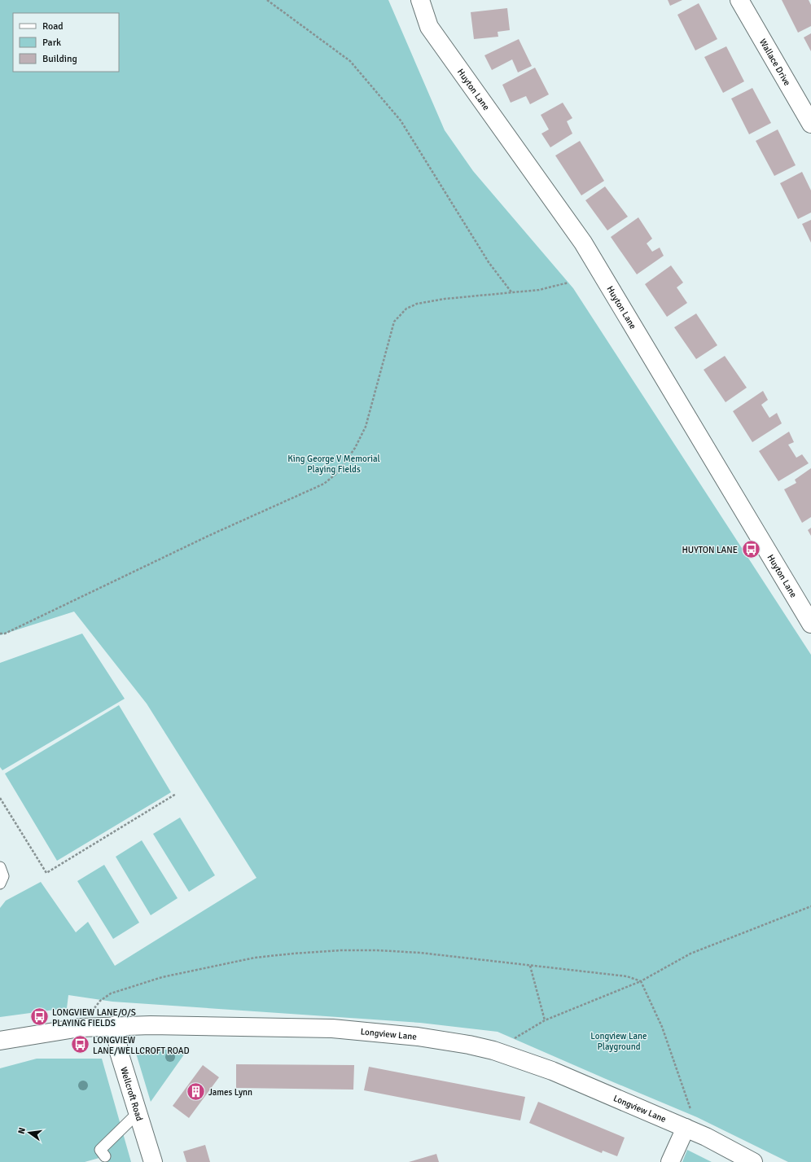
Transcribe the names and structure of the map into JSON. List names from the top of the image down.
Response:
{
  "streets": {
    "street": [
      "Wallace Drive",
      "Huyton Lane",
      "Longview Lane",
      "Wellcroft Road"
    ]
  },
  "crossings": [
    ["Longview Lane", "Wellcroft Road"]
  ],
  "parks": ["King George V Memorial Playing Fields", "Longview Lane Playground"],
  "places": {
    "bus stop": ["HUYTON LANE", "LONGVIEW LANE/O/S PLAYING FIELDS", "LONGVIEW LANE/WELLCROFT ROAD"],
    "building": ["James Lynn"]
  },
  "legend": ["Road", "Park", "Building"],
  "north": "left"
}
